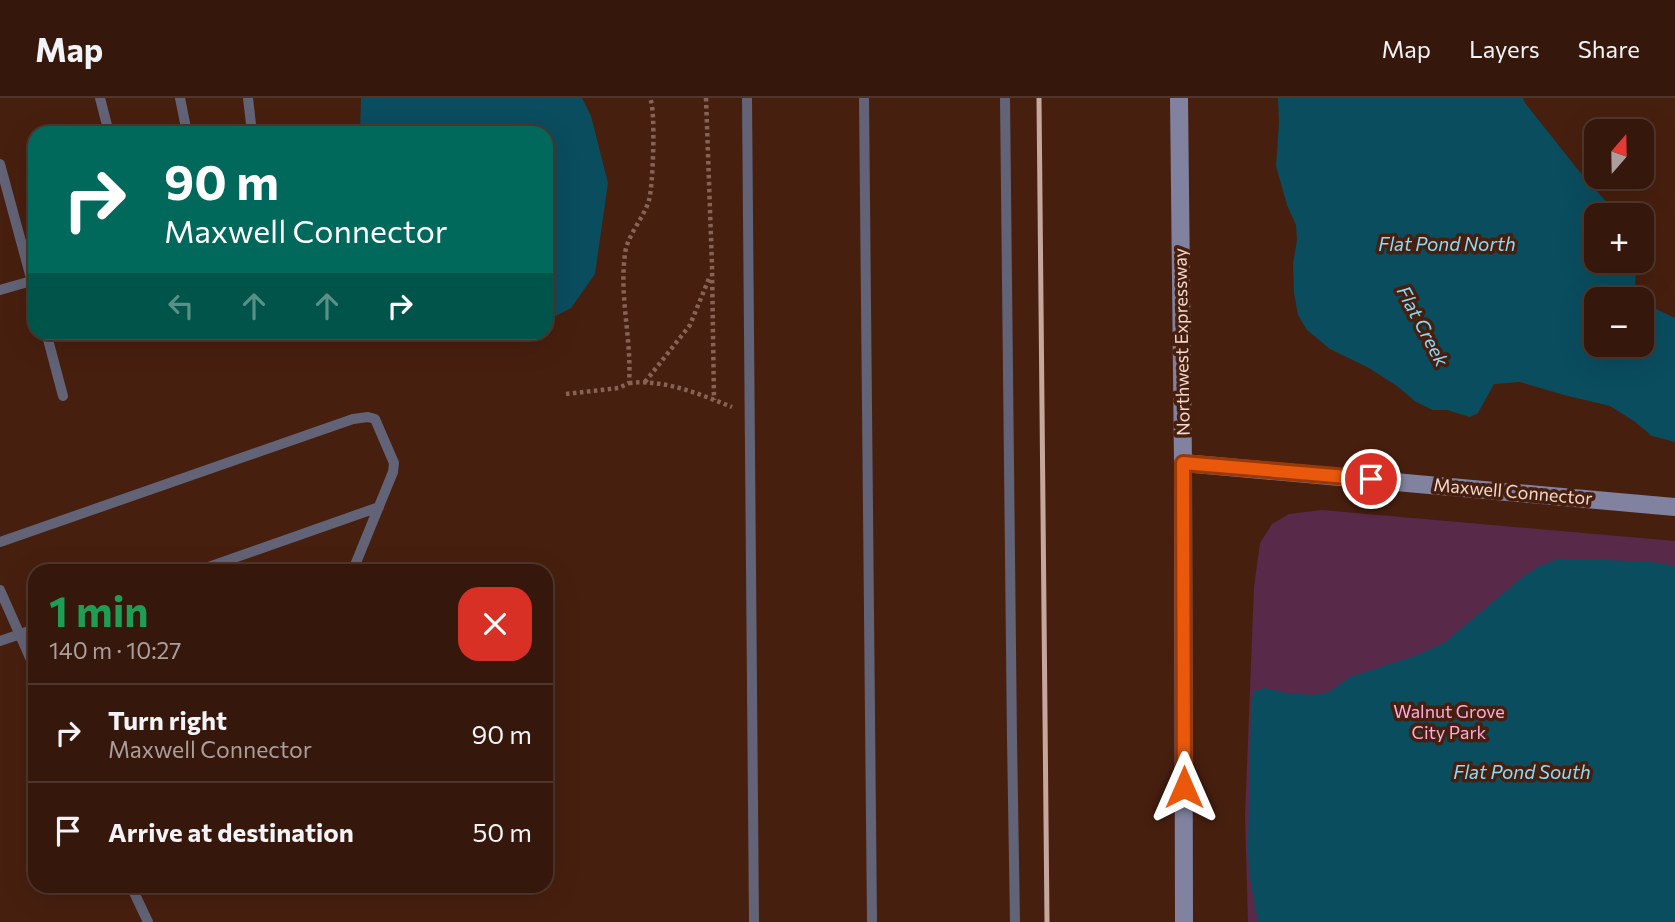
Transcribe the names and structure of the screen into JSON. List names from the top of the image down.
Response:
{
  "streets": {
    "main road": ["Northwest Expressway", "Maxwell Connector"]
  },
  "crossings": [
    ["Northwest Expressway", "Maxwell Connector"]
  ],
  "water": ["Flat Pond North", "Flat Creek", "Flat Pond South"],
  "parks": ["Walnut Grove City Park"],
  "north": "top",
  "page": {
    "header": "Map",
    "nav": ["Map", "Layers", "Share"],
    "map_buttons": ["+", "−"],
    "turn": ["90 m", "Maxwell Connector"],
    "heading": ["1 min", "140 m · 10:27"],
    "list": [
      {
        "name": "Turn right",
        "note": "Maxwell Connector",
        "value": "90 m"
      },
      {
        "name": "Arrive at destination",
        "value": "50 m"
      }
    ]
  }
}
